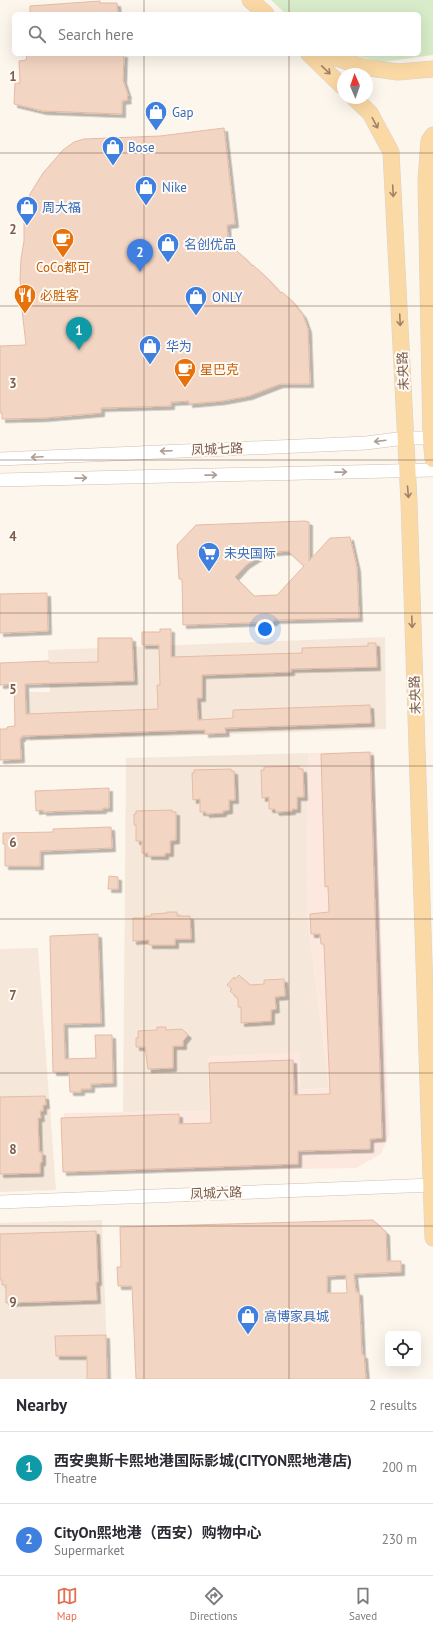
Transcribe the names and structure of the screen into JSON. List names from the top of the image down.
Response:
{
  "streets": {
    "main road": ["未央路"],
    "street": ["凤城七路", "凤城六路"]
  },
  "crossings": [
    ["未央路", "凤城七路"],
    ["未央路", "凤城六路"]
  ],
  "one_way": ["未央路"],
  "places": {
    "shop": [
      "Gap",
      "Bose",
      "Nike",
      "周大福",
      "名创优品",
      "ONLY",
      "华为",
      "高博家具城"
    ],
    "cafe": ["CoCo都可", "星巴克"],
    "restaurant": ["必胜客"],
    "supermarket": ["未央国际"]
  },
  "north": "top",
  "page": {
    "search": "Search here",
    "pins": ["2", "1"],
    "heading": ["Nearby", "2 results"],
    "list": [
      {
        "mark": "1",
        "name": "西安奥斯卡熙地港国际影城(CITYON熙地港店)",
        "note": "Theatre",
        "value": "200 m"
      },
      {
        "mark": "2",
        "name": "CityOn熙地港（西安）购物中心",
        "note": "Supermarket",
        "value": "230 m"
      }
    ],
    "nav": ["Map", "Directions", "Saved"]
  },
  "grid": {
    "rows": [
      "1",
      "2",
      "3",
      "4",
      "5",
      "6",
      "7",
      "8",
      "9"
    ]
  }
}
